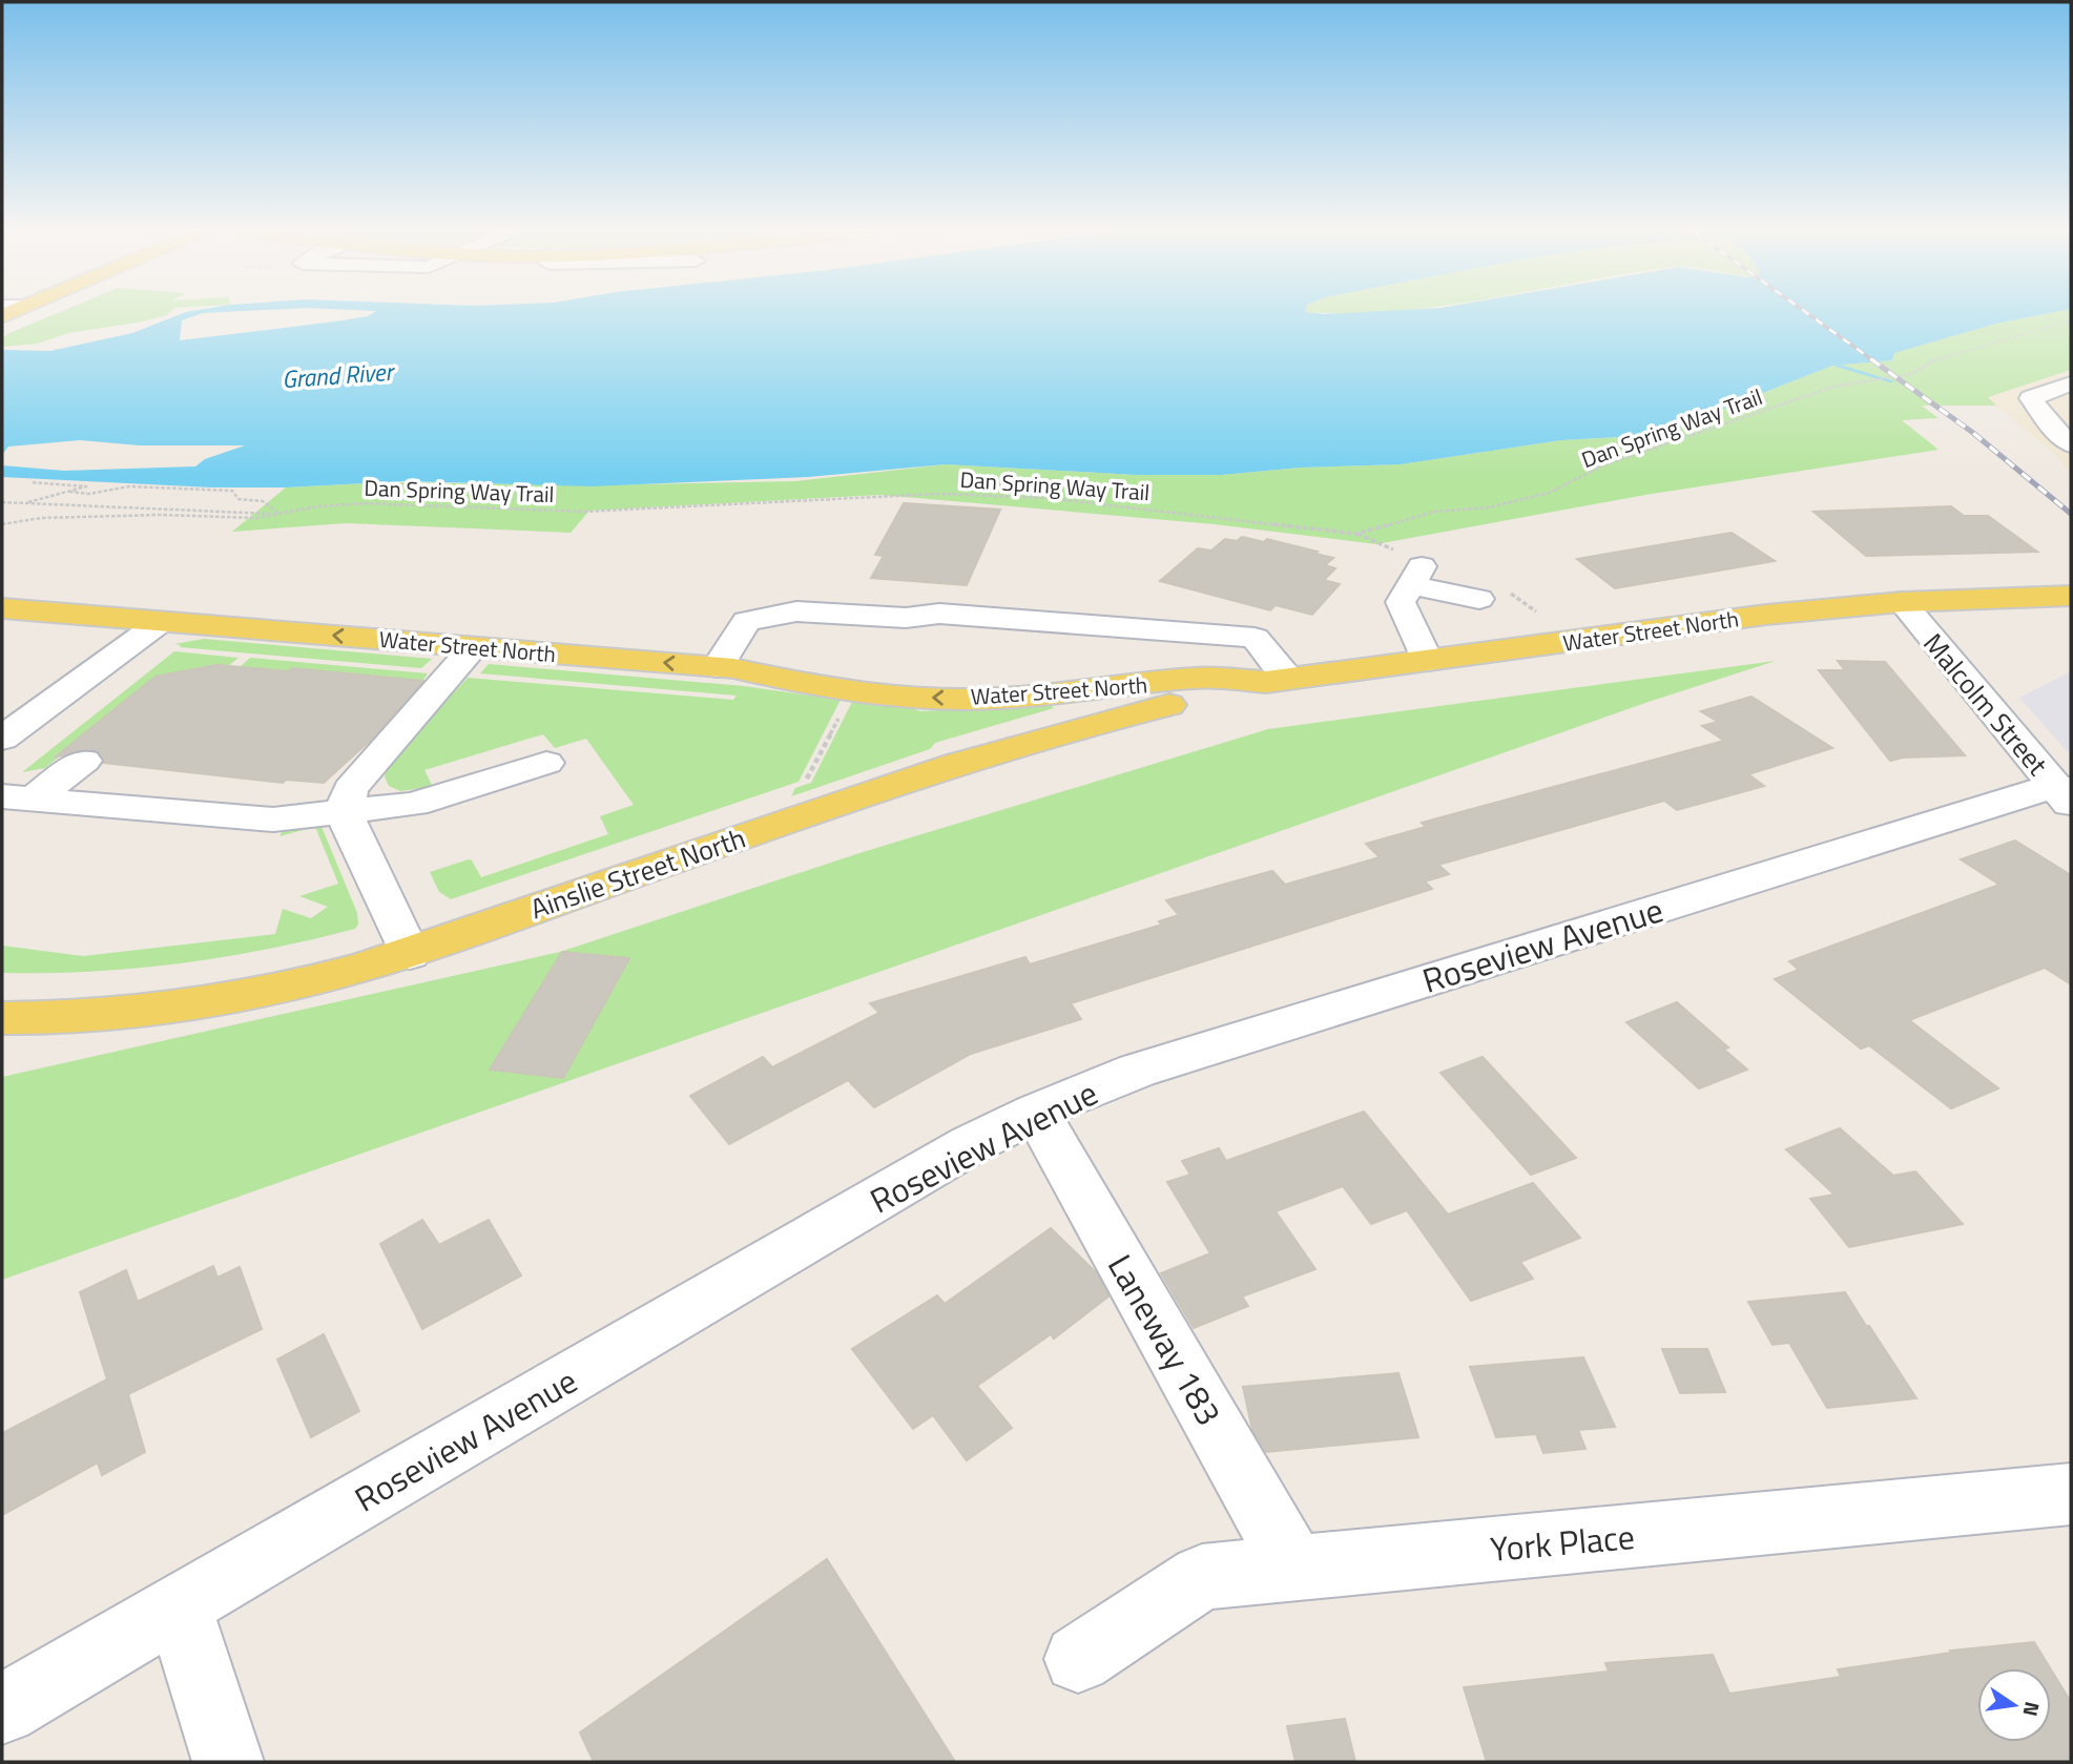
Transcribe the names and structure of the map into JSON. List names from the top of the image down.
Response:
{
  "streets": {
    "main road": ["Water Street North", "Ainslie Street North"],
    "street": [
      "Malcolm Street",
      "Roseview Avenue",
      "Laneway 183",
      "York Place"
    ],
    "path": ["Dan Spring Way Trail"]
  },
  "crossings": [
    ["Water Street North", "Malcolm Street"],
    ["Water Street North", "Ainslie Street North"],
    ["Malcolm Street", "Roseview Avenue"],
    ["Roseview Avenue", "Laneway 183"],
    ["Laneway 183", "York Place"]
  ],
  "one_way": ["Water Street North"],
  "water": ["Grand River"],
  "north": "right"
}
